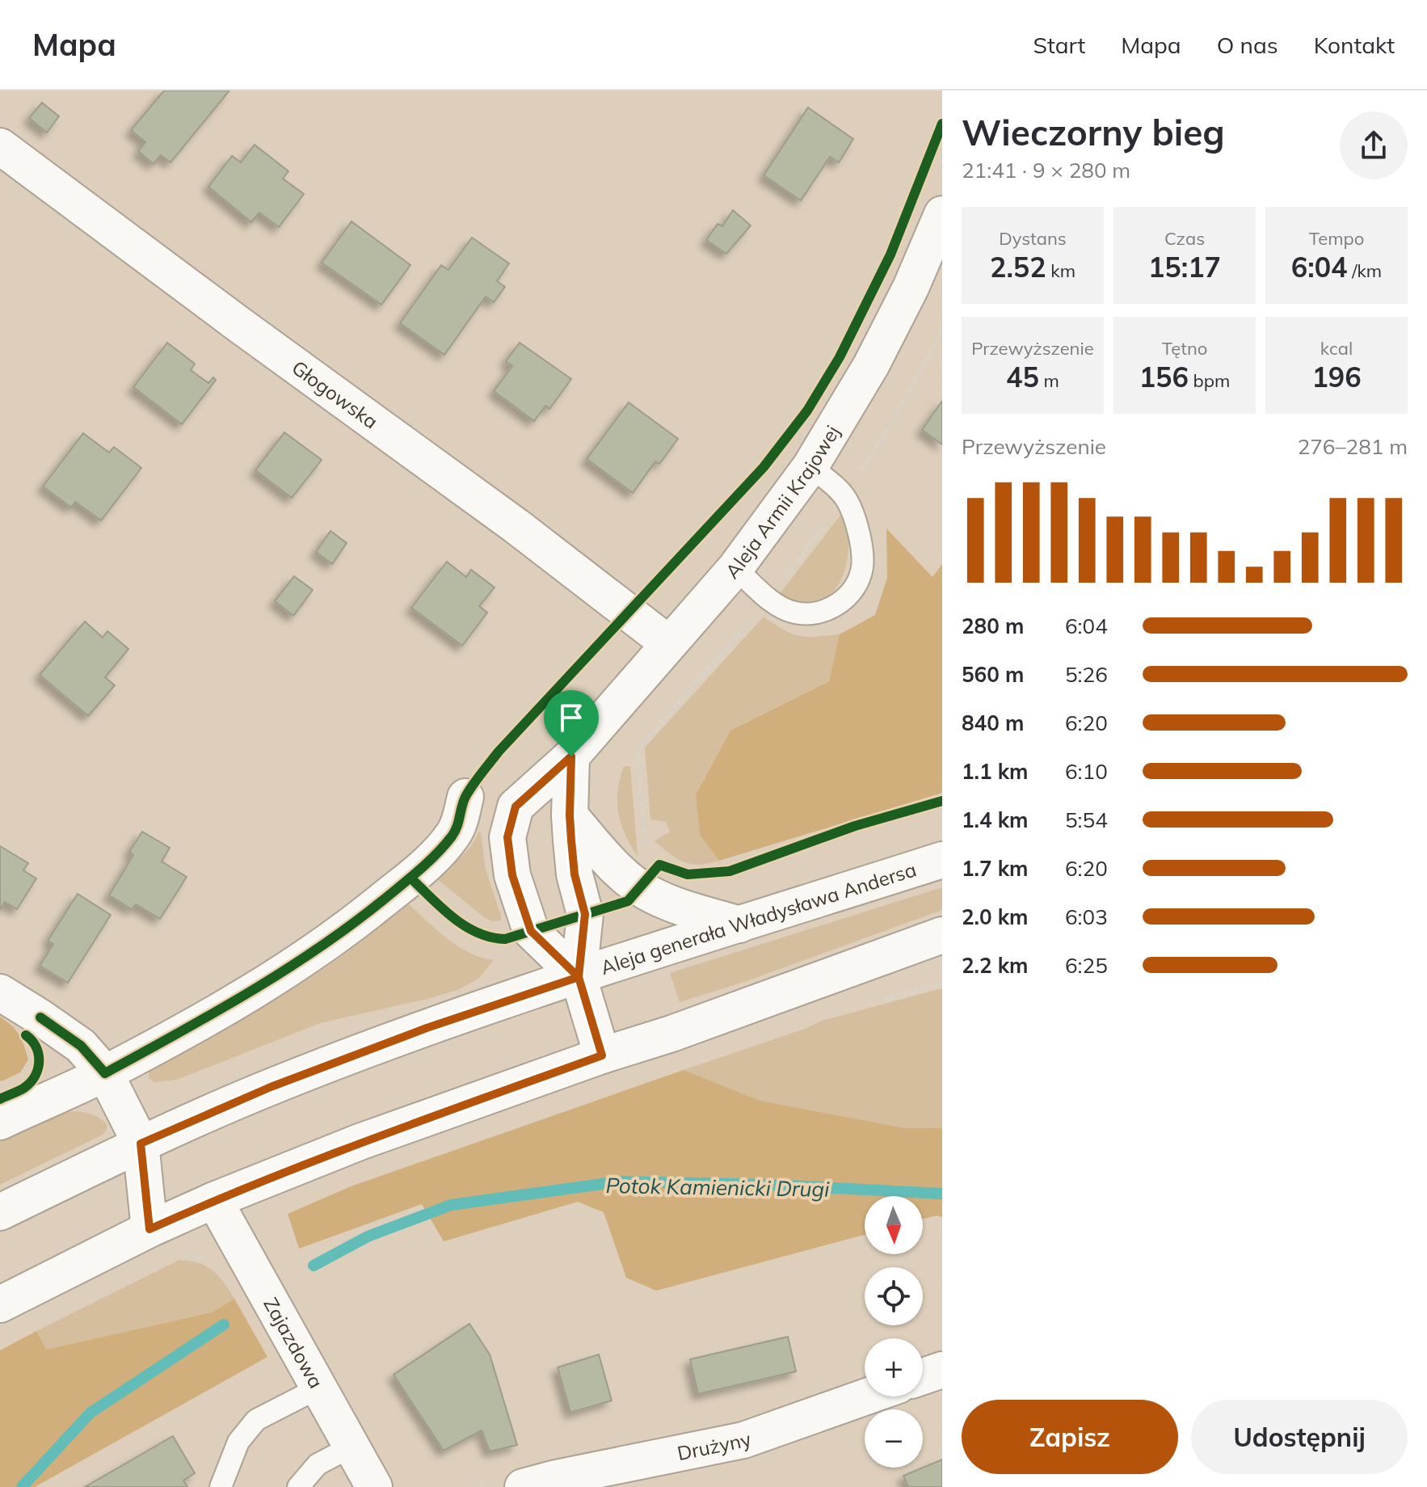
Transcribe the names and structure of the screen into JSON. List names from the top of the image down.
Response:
{
  "streets": {
    "street": [
      "Głogowska",
      "Aleja Armii Krajowej",
      "Aleja generała Władysława Andersa",
      "Zajazdowa",
      "Drużyny"
    ]
  },
  "crossings": [
    ["Głogowska", "Aleja Armii Krajowej"],
    ["Aleja Armii Krajowej", "Aleja generała Władysława Andersa"]
  ],
  "water": ["Potok Kamienicki Drugi"],
  "north": "bottom",
  "page": {
    "header": "Mapa",
    "nav": [
      "Start",
      "Mapa",
      "O nas",
      "Kontakt"
    ],
    "heading": ["Wieczorny bieg", "21:41 · 9 × 280 m"],
    "stats": [
      ["Dystans", "2.52 km"],
      ["Czas", "15:17"],
      ["Tempo", "6:04 /km"],
      ["Przewyższenie", "45 m"],
      ["Tętno", "156 bpm"],
      ["kcal", "196"]
    ],
    "chart": ["Przewyższenie", "276–281 m"],
    "list": [
      {
        "name": "280 m",
        "note": "6:04"
      },
      {
        "name": "560 m",
        "note": "5:26"
      },
      {
        "name": "840 m",
        "note": "6:20"
      },
      {
        "name": "1.1 km",
        "note": "6:10"
      },
      {
        "name": "1.4 km",
        "note": "5:54"
      },
      {
        "name": "1.7 km",
        "note": "6:20"
      },
      {
        "name": "2.0 km",
        "note": "6:03"
      },
      {
        "name": "2.2 km",
        "note": "6:25"
      }
    ],
    "map_buttons": ["+", "−"],
    "buttons": ["Zapisz", "Udostępnij"]
  }
}
